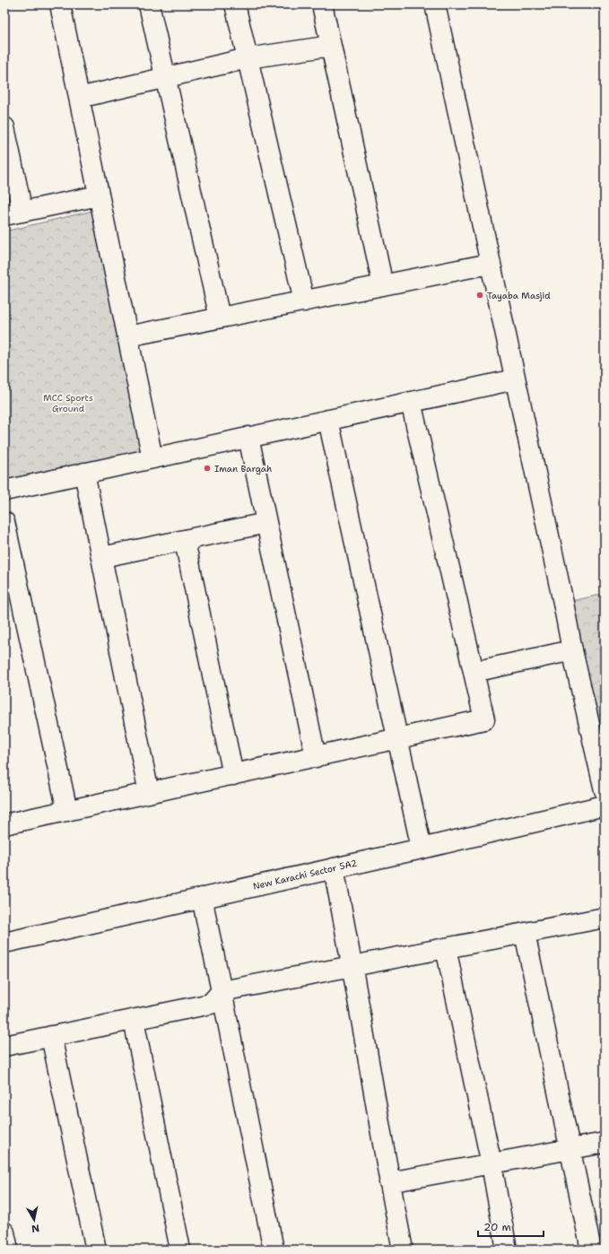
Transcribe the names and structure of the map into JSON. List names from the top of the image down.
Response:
{
  "streets": {
    "street": ["New Karachi Sector 5A2"]
  },
  "parks": ["MCC Sports Ground"],
  "places": ["Tayaba Masjid", "Iman Bargah"],
  "scale_bar": "20 m",
  "north": "bottom"
}
